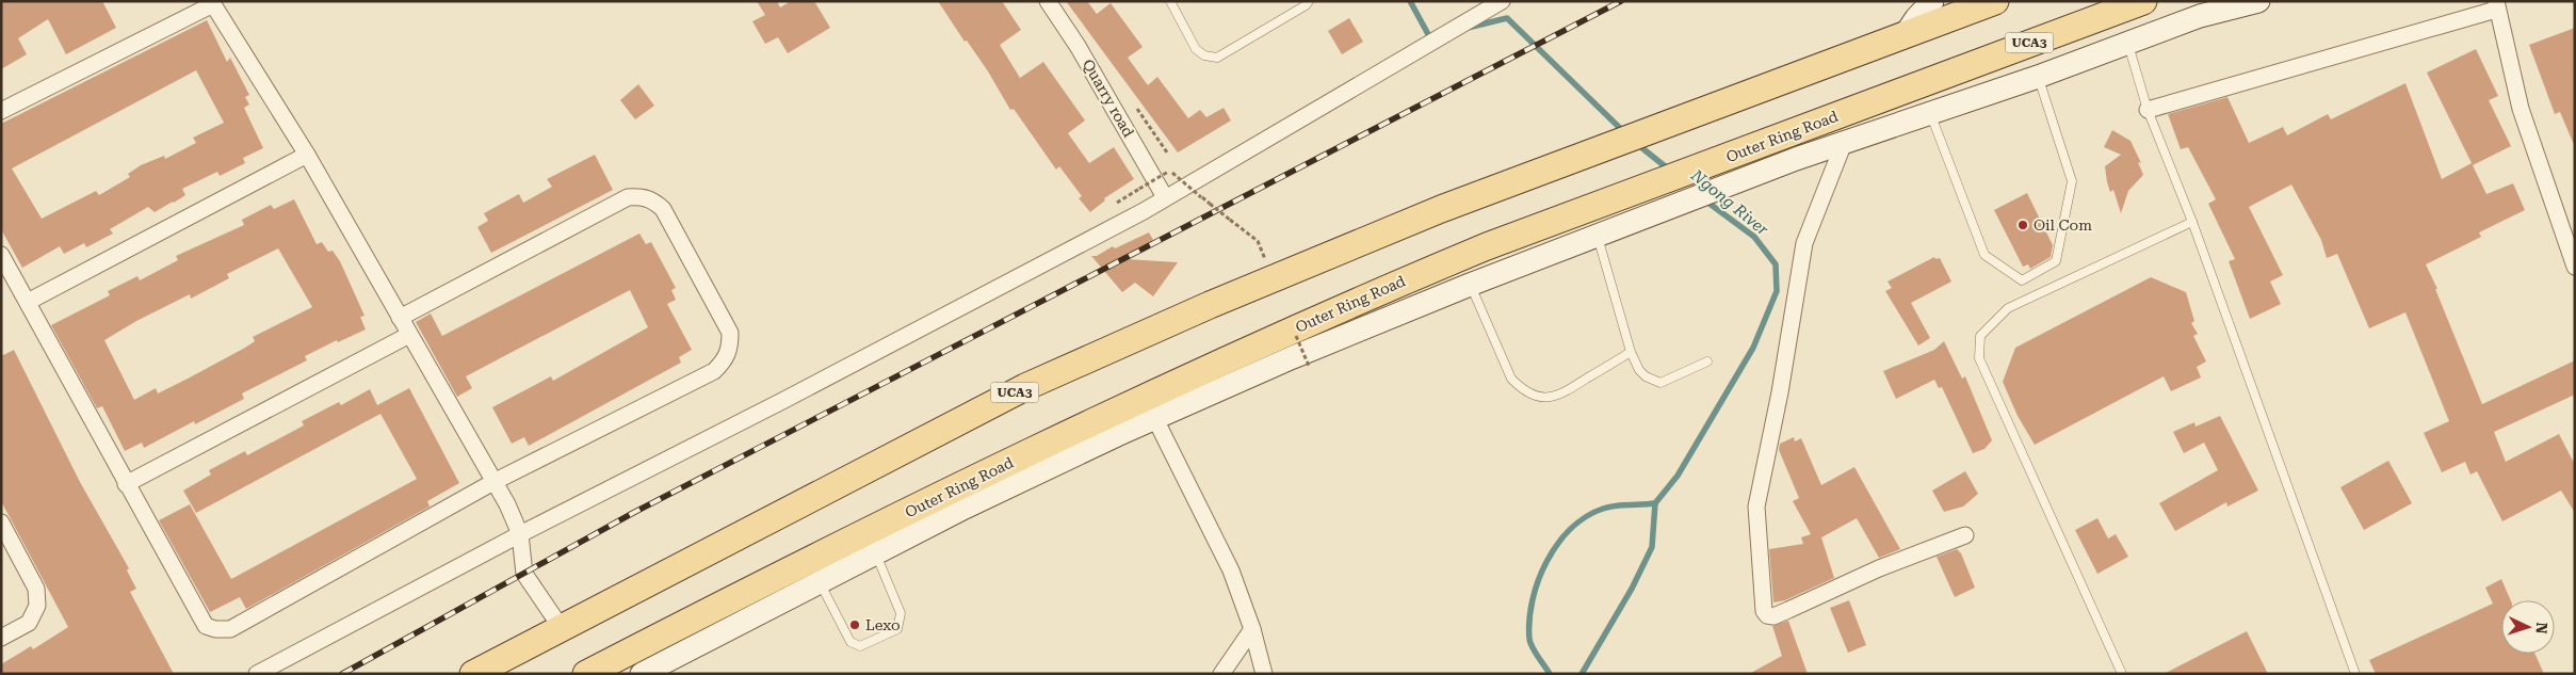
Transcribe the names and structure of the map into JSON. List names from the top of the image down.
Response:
{
  "streets": {
    "main road": ["UCA3", "Outer Ring Road"],
    "street": ["Quarry road"]
  },
  "crossings": [
    ["UCA3", "Outer Ring Road"]
  ],
  "water": ["Ngong River"],
  "places": ["Oil Com", "Lexo"],
  "north": "right"
}
